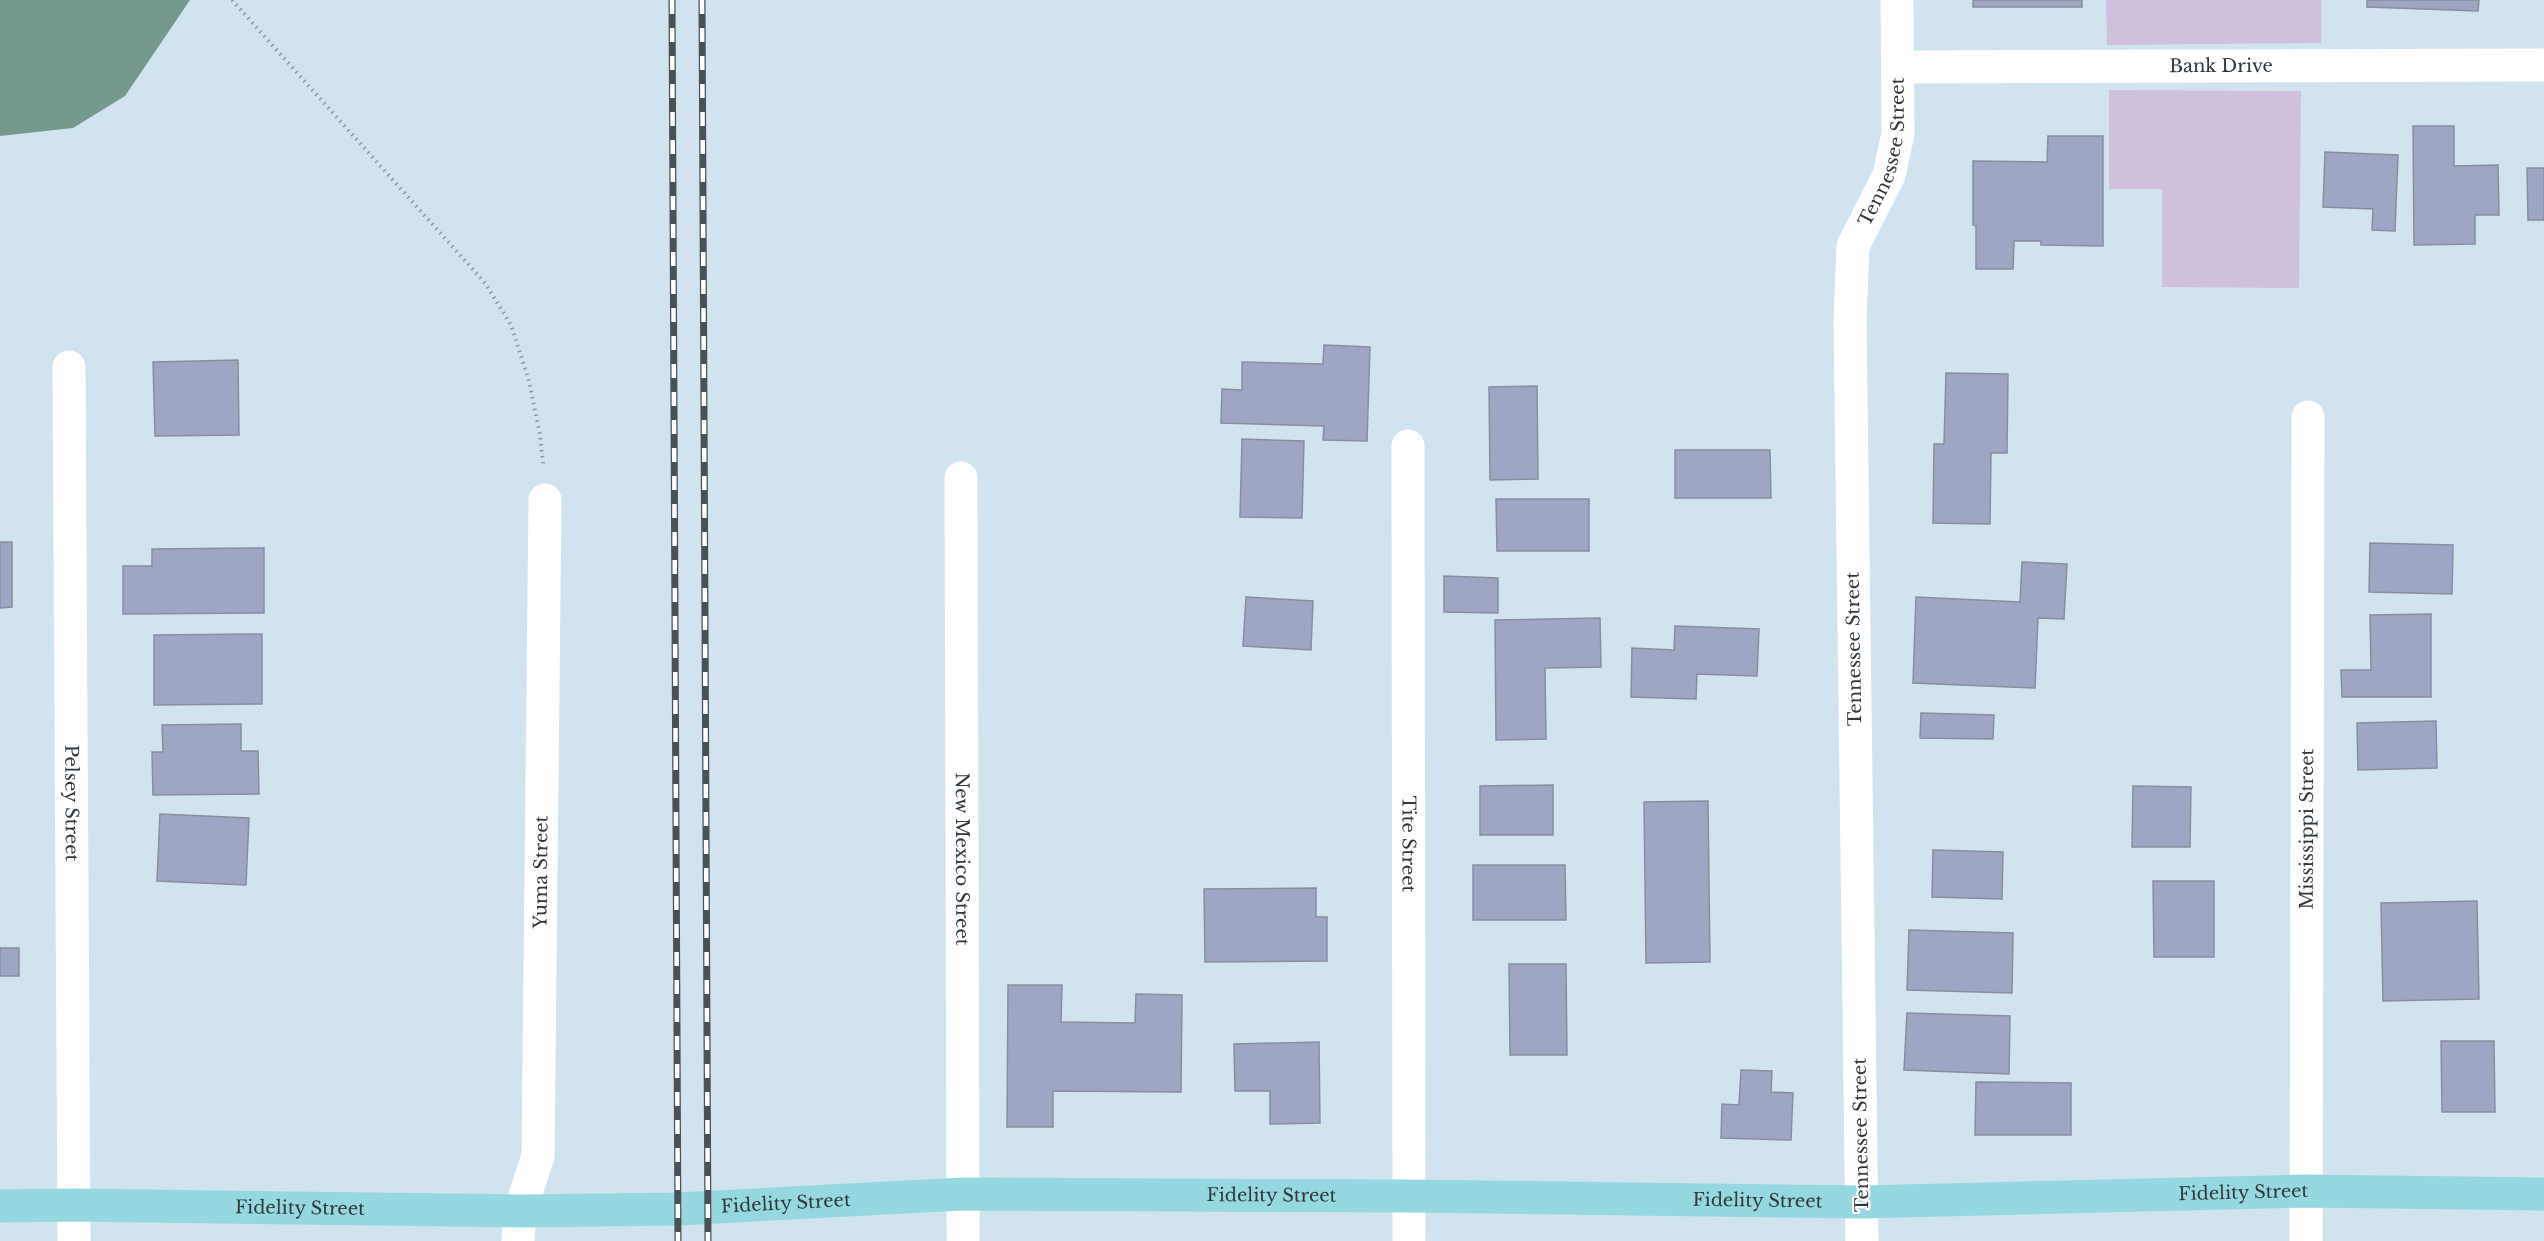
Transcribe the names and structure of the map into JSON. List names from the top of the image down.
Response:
{
  "streets": {
    "main road": ["Fidelity Street"],
    "street": [
      "Bank Drive",
      "Tennessee Street",
      "Pelsey Street",
      "Mississippi Street",
      "Tite Street",
      "New Mexico Street",
      "Yuma Street"
    ]
  },
  "crossings": [
    ["Bank Drive", "Tennessee Street"],
    ["Tennessee Street", "Fidelity Street"],
    ["Pelsey Street", "Fidelity Street"],
    ["Mississippi Street", "Fidelity Street"],
    ["Tite Street", "Fidelity Street"],
    ["New Mexico Street", "Fidelity Street"],
    ["Yuma Street", "Fidelity Street"]
  ]
}
